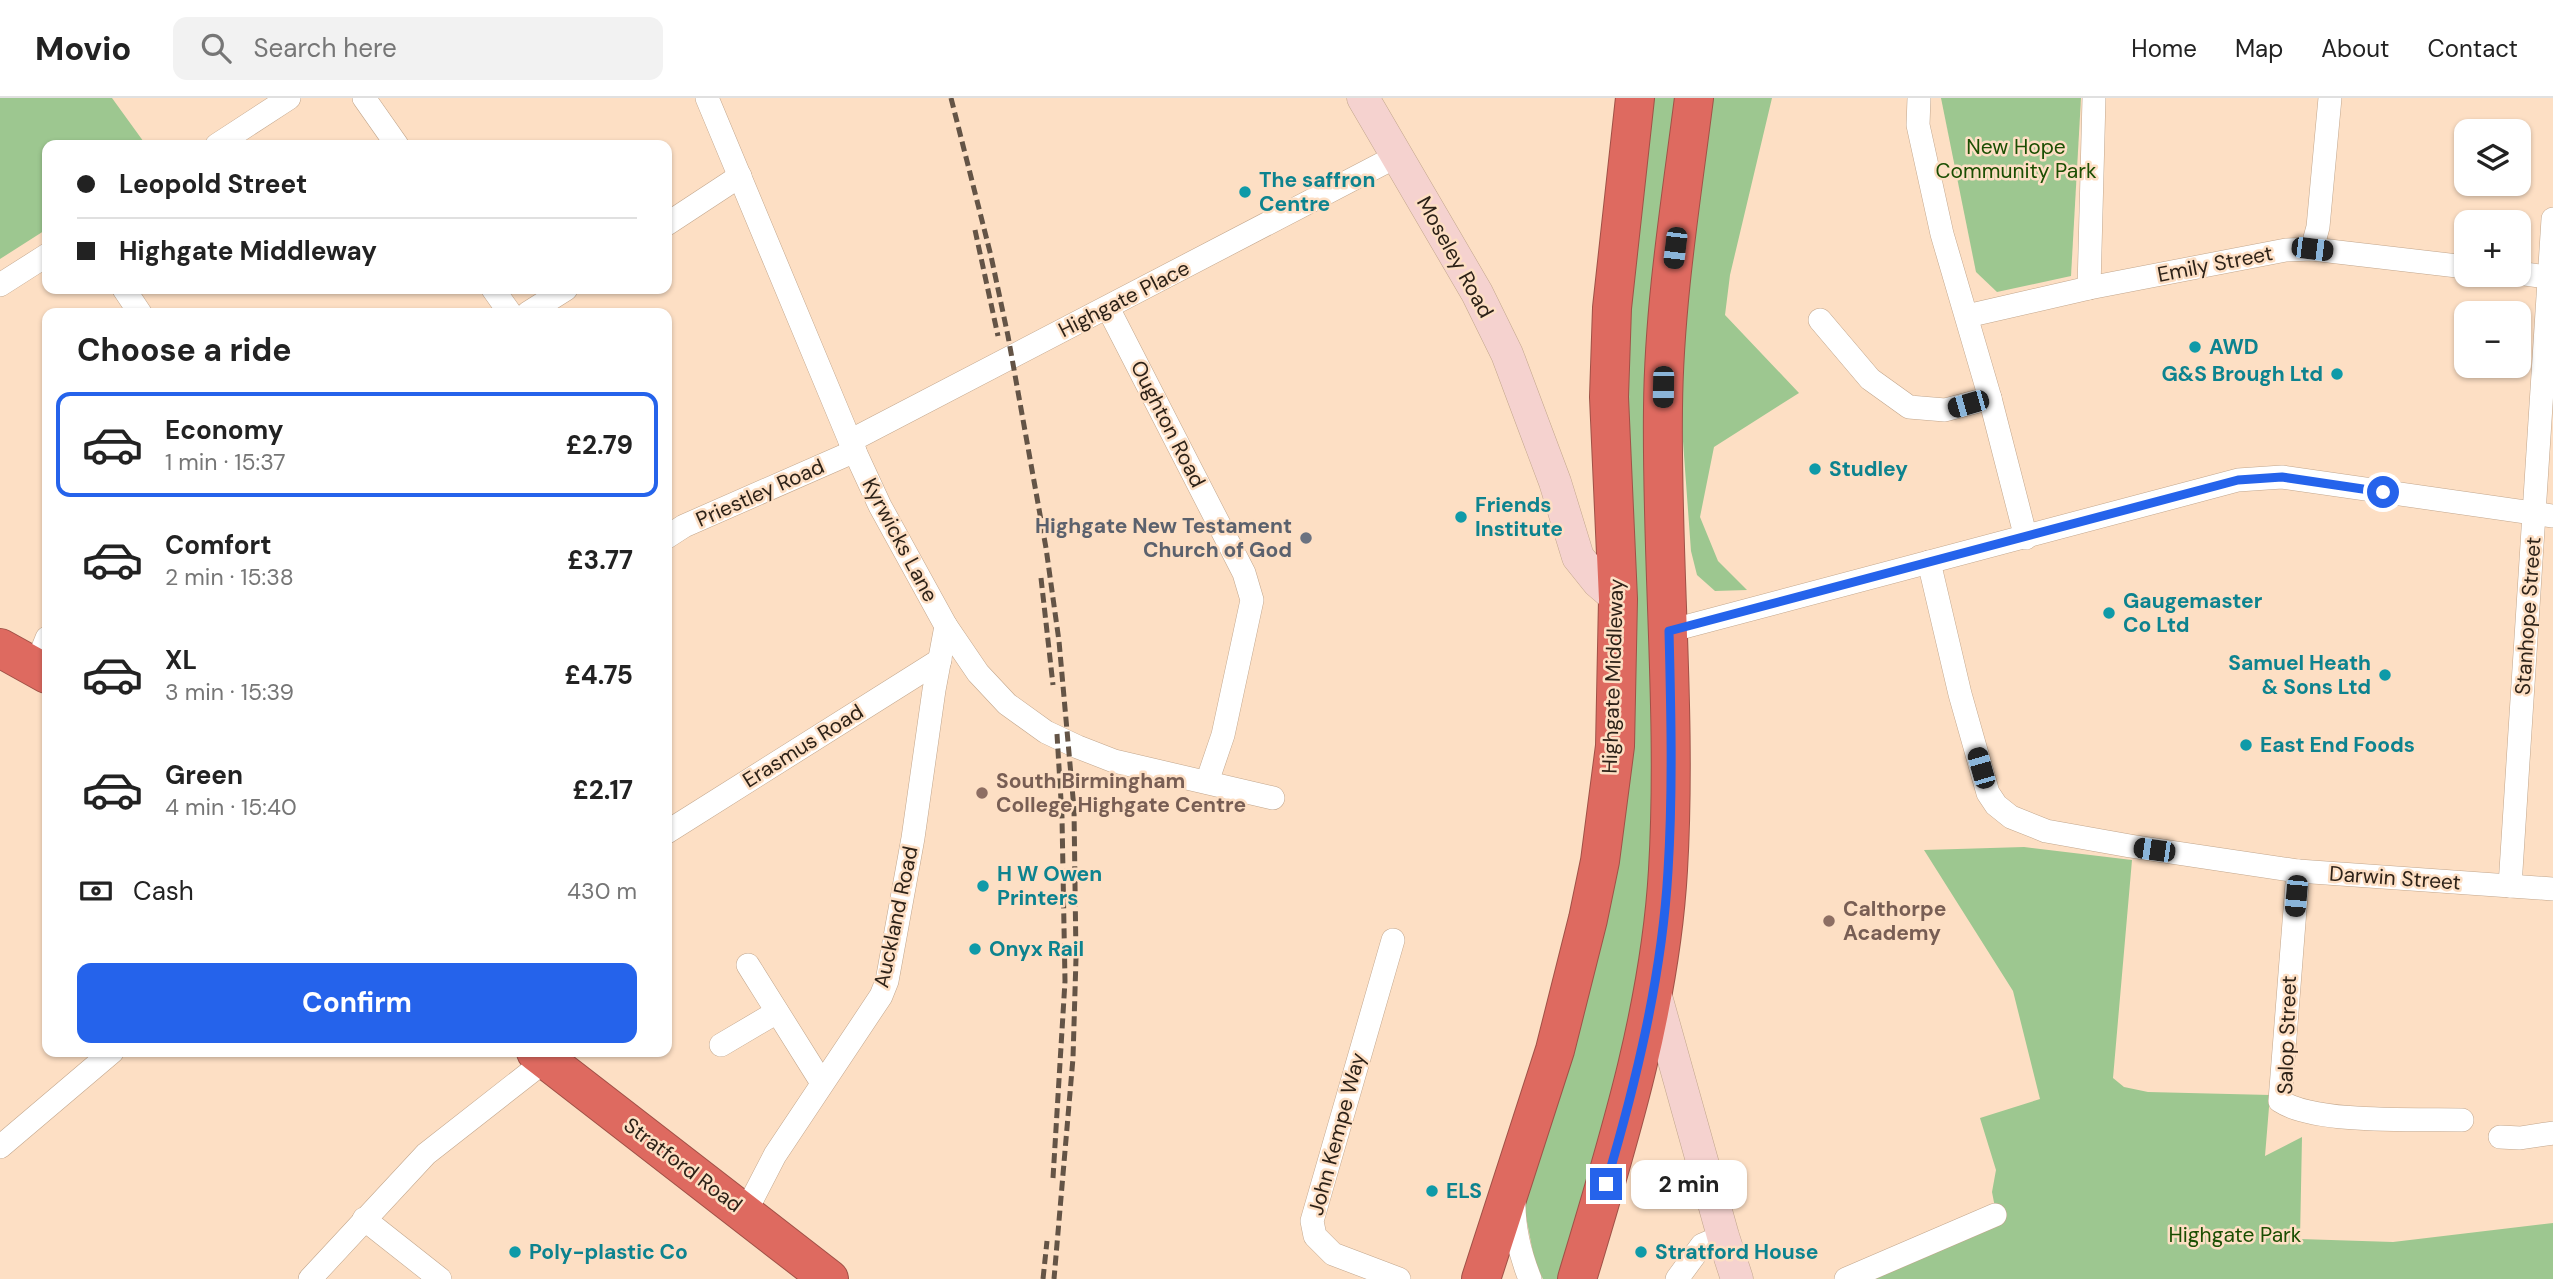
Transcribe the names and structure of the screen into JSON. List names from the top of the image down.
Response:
{
  "streets": {
    "highway": ["Highgate Middleway", "Stratford Road"],
    "street": [
      "Moseley Road",
      "Emily Street",
      "Highgate Place",
      "Oughton Road",
      "Priestley Road",
      "Kyrwicks Lane",
      "Stanhope Street",
      "Erasmus Road",
      "Darwin Street",
      "Auckland Road",
      "Salop Street",
      "John Kempe Way"
    ]
  },
  "crossings": [
    ["Moseley Road", "Highgate Place"],
    ["Moseley Road", "Highgate Middleway"],
    ["Highgate Place", "Oughton Road"],
    ["Highgate Place", "Priestley Road"],
    ["Highgate Place", "Kyrwicks Lane"],
    ["Oughton Road", "Kyrwicks Lane"],
    ["Priestley Road", "Kyrwicks Lane"],
    ["Kyrwicks Lane", "Auckland Road"],
    ["Stanhope Street", "Darwin Street"],
    ["Erasmus Road", "Auckland Road"],
    ["Darwin Street", "Salop Street"],
    ["Auckland Road", "Stratford Road"]
  ],
  "parks": ["New Hope Community Park", "Highgate Park"],
  "places": [
    "The saffron Centre",
    "AWD",
    "G&S Brough Ltd",
    "Studley",
    "Friends Institute",
    "Highgate New Testament Church of God",
    "Gaugemaster Co Ltd",
    "Samuel Heath & Sons Ltd",
    "East End Foods",
    "South Birmingham College Highgate Centre",
    "H W Owen Printers",
    "Calthorpe Academy",
    "Onyx Rail",
    "ELS",
    "Poly-plastic Co",
    "Stratford House"
  ],
  "page": {
    "header": "Movio",
    "search": "Search here",
    "nav": [
      "Home",
      "Map",
      "About",
      "Contact"
    ],
    "map_buttons": ["+", "−"],
    "banner": ["Leopold Street", "Highgate Middleway"],
    "heading": "Choose a ride",
    "list": [
      {
        "name": "Economy",
        "note": "1 min · 15:37",
        "value": "£2.79"
      },
      {
        "name": "Comfort",
        "note": "2 min · 15:38",
        "value": "£3.77"
      },
      {
        "name": "XL",
        "note": "3 min · 15:39",
        "value": "£4.75"
      },
      {
        "name": "Green",
        "note": "4 min · 15:40",
        "value": "£2.17"
      }
    ],
    "pay": ["Cash", "430 m"],
    "buttons": "Confirm",
    "bubble": "2 min"
  }
}
